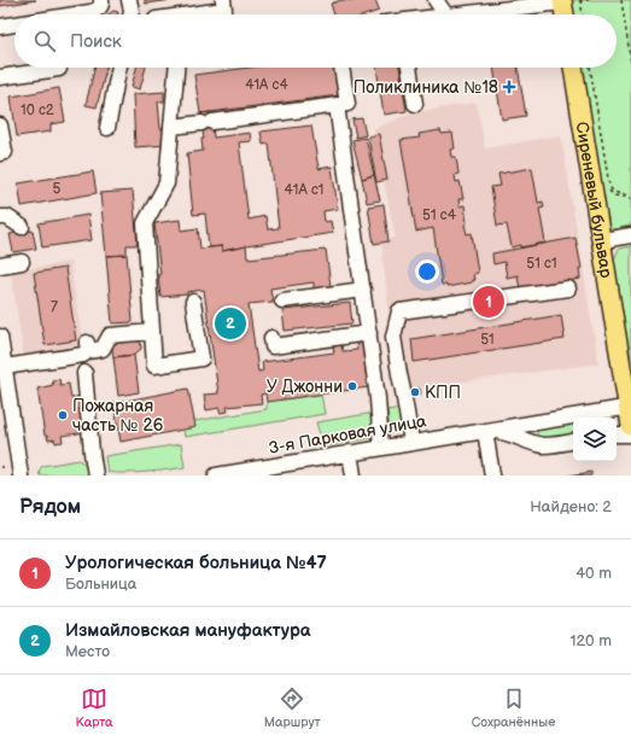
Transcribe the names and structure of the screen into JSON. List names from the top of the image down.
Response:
{
  "streets": {
    "main road": ["Сиреневый бульвар"],
    "street": ["3-я Парковая улица"]
  },
  "crossings": [
    ["Сиреневый бульвар", "3-я Парковая улица"]
  ],
  "places": {
    "health": ["Поликлиника №18"],
    "other": ["У Джонни", "КПП", "Пожарная часть № 26"]
  },
  "house_numbers": [
    "41А с4",
    "10 с2",
    "5",
    "41А с1",
    "51 с4",
    "51 с1",
    "7",
    "51"
  ],
  "page": {
    "search": "Поиск",
    "pins": ["1", "2"],
    "heading": ["Рядом", "Найдено: 2"],
    "list": [
      {
        "mark": "1",
        "name": "Урологическая больница №47",
        "note": "Больница",
        "value": "40 m"
      },
      {
        "mark": "2",
        "name": "Измайловская мануфактура",
        "note": "Место",
        "value": "120 m"
      }
    ],
    "nav": ["Карта", "Маршрут", "Сохранённые"]
  }
}
